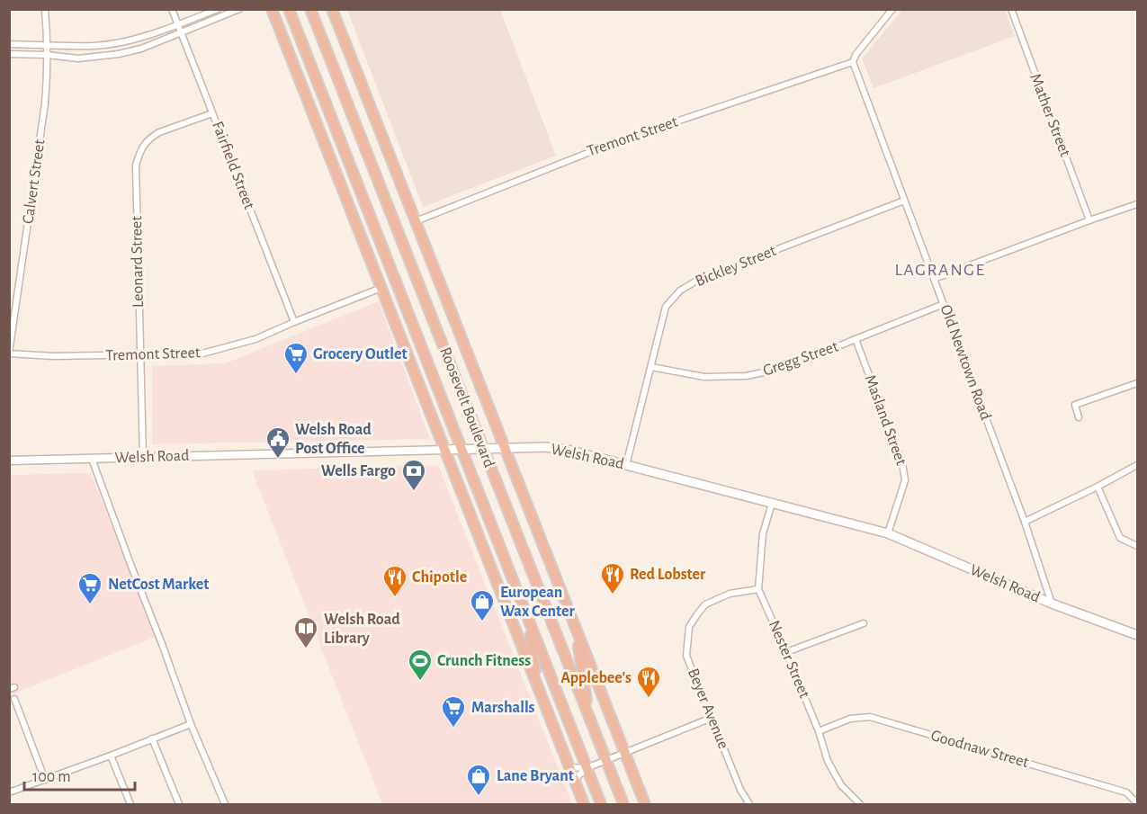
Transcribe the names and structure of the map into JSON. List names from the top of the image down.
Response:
{
  "streets": {
    "highway": ["Roosevelt Boulevard"],
    "main road": ["Welsh Road"],
    "street": [
      "Mather Street",
      "Tremont Street",
      "Fairfield Street",
      "Calvert Street",
      "Leonard Street",
      "Bickley Street",
      "Gregg Street",
      "Old Newtown Road",
      "Masland Street",
      "Nester Street",
      "Beyer Avenue",
      "Goodnaw Street"
    ]
  },
  "crossings": [
    ["Tremont Street", "Fairfield Street"],
    ["Tremont Street", "Calvert Street"],
    ["Tremont Street", "Leonard Street"],
    ["Tremont Street", "Old Newtown Road"],
    ["Tremont Street", "Roosevelt Boulevard"],
    ["Fairfield Street", "Leonard Street"],
    ["Leonard Street", "Welsh Road"],
    ["Bickley Street", "Gregg Street"],
    ["Bickley Street", "Old Newtown Road"],
    ["Bickley Street", "Welsh Road"],
    ["Gregg Street", "Old Newtown Road"],
    ["Gregg Street", "Masland Street"],
    ["Old Newtown Road", "Welsh Road"],
    ["Roosevelt Boulevard", "Welsh Road"],
    ["Masland Street", "Welsh Road"],
    ["Welsh Road", "Nester Street"],
    ["Nester Street", "Beyer Avenue"],
    ["Nester Street", "Goodnaw Street"]
  ],
  "districts": ["LAGRANGE"],
  "places": {
    "supermarket": ["Grocery Outlet", "NetCost Market", "Marshalls"],
    "public building": ["Welsh Road Post Office"],
    "bank": ["Wells Fargo"],
    "restaurant": ["Red Lobster", "Chipotle", "Applebee's"],
    "shop": ["European Wax Center", "Lane Bryant"],
    "library": ["Welsh Road Library"],
    "sports": ["Crunch Fitness"]
  },
  "scale_bar": "100 m"
}
